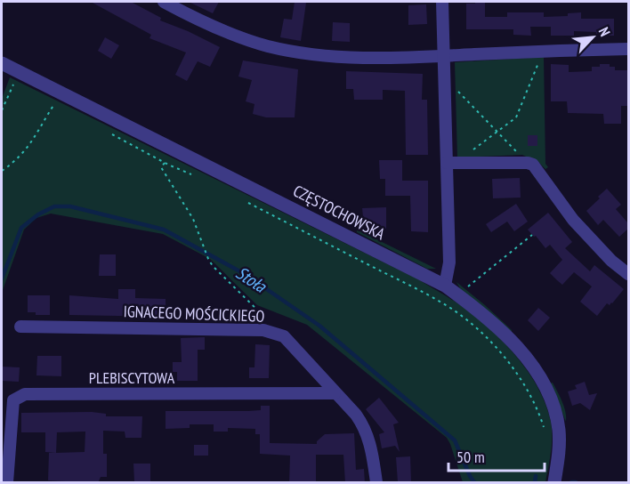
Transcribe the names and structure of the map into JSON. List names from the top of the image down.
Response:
{
  "streets": {
    "street": ["CZĘSTOCHOWSKA", "IGNACEGO MOŚCICKIEGO", "PLEBISCYTOWA"]
  },
  "crossings": [
    ["IGNACEGO MOŚCICKIEGO", "PLEBISCYTOWA"]
  ],
  "water": ["Stoła"],
  "scale_bar": "50 m",
  "north": "top right"
}
